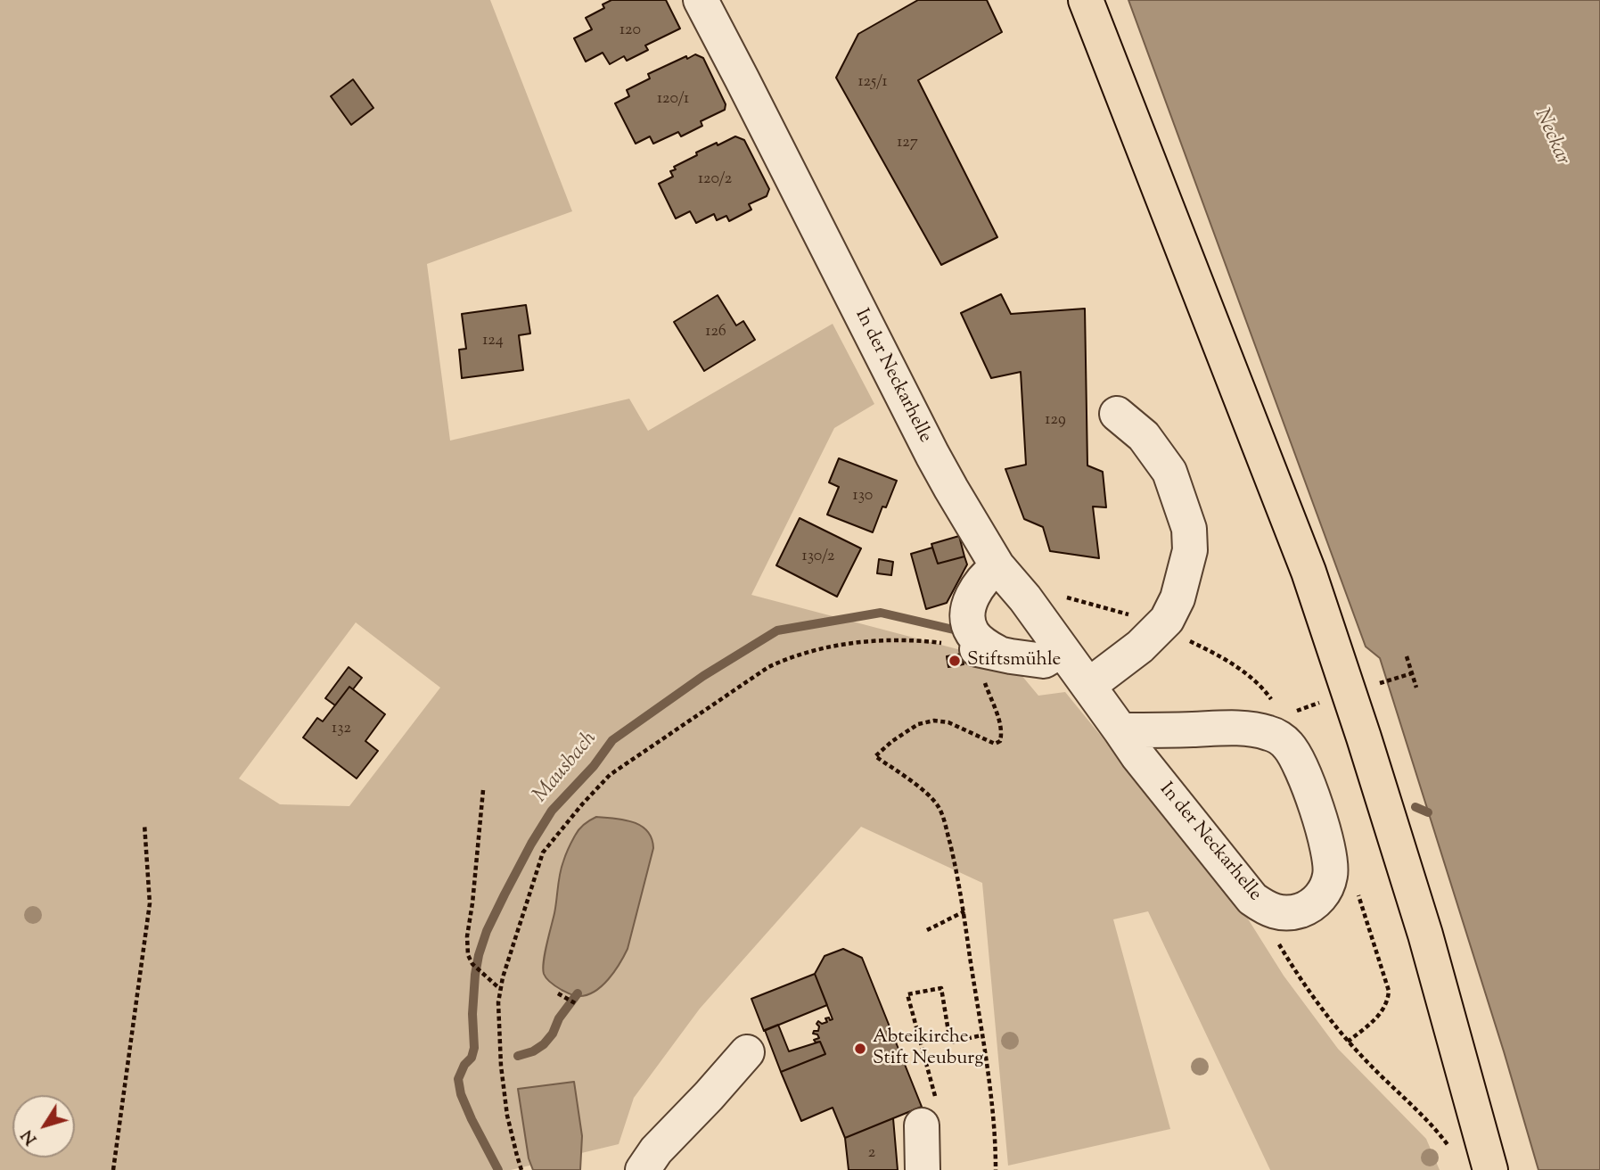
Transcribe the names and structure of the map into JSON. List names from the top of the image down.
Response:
{
  "streets": {
    "street": ["In der Neckarhelle"]
  },
  "water": ["Neckar", "Mausbach"],
  "places": ["Stiftsmühle", "Abteikirche Stift Neuburg"],
  "house_numbers": [
    "120",
    "125/1",
    "120/1",
    "127",
    "120/2",
    "126",
    "124",
    "129",
    "130",
    "130/2",
    "132",
    "2"
  ],
  "north": "bottom left"
}
